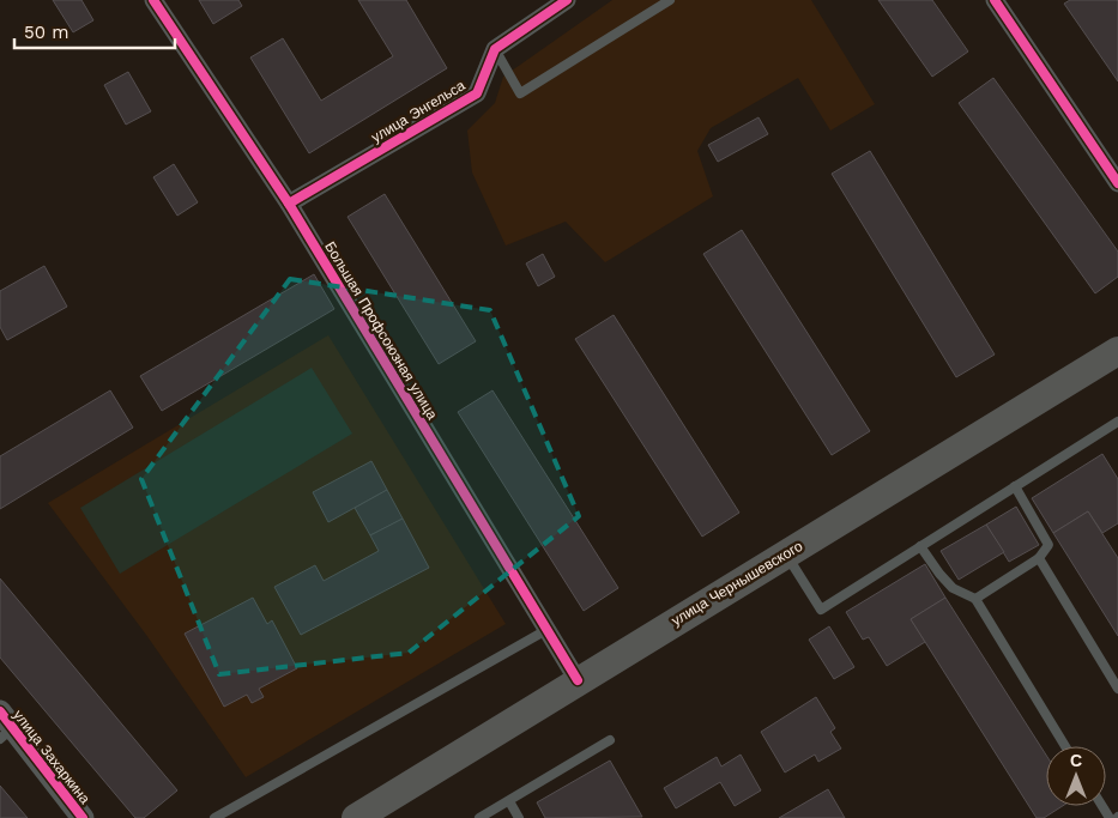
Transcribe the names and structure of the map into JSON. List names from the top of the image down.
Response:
{
  "streets": {
    "main road": ["улица Чернышевского"],
    "street": ["улица Энгельса", "Большая Профсоюзная улица", "улица Захаркина"]
  },
  "crossings": [
    ["улица Энгельса", "Большая Профсоюзная улица"],
    ["Большая Профсоюзная улица", "улица Чернышевского"]
  ],
  "scale_bar": "50 m",
  "north": "top"
}
